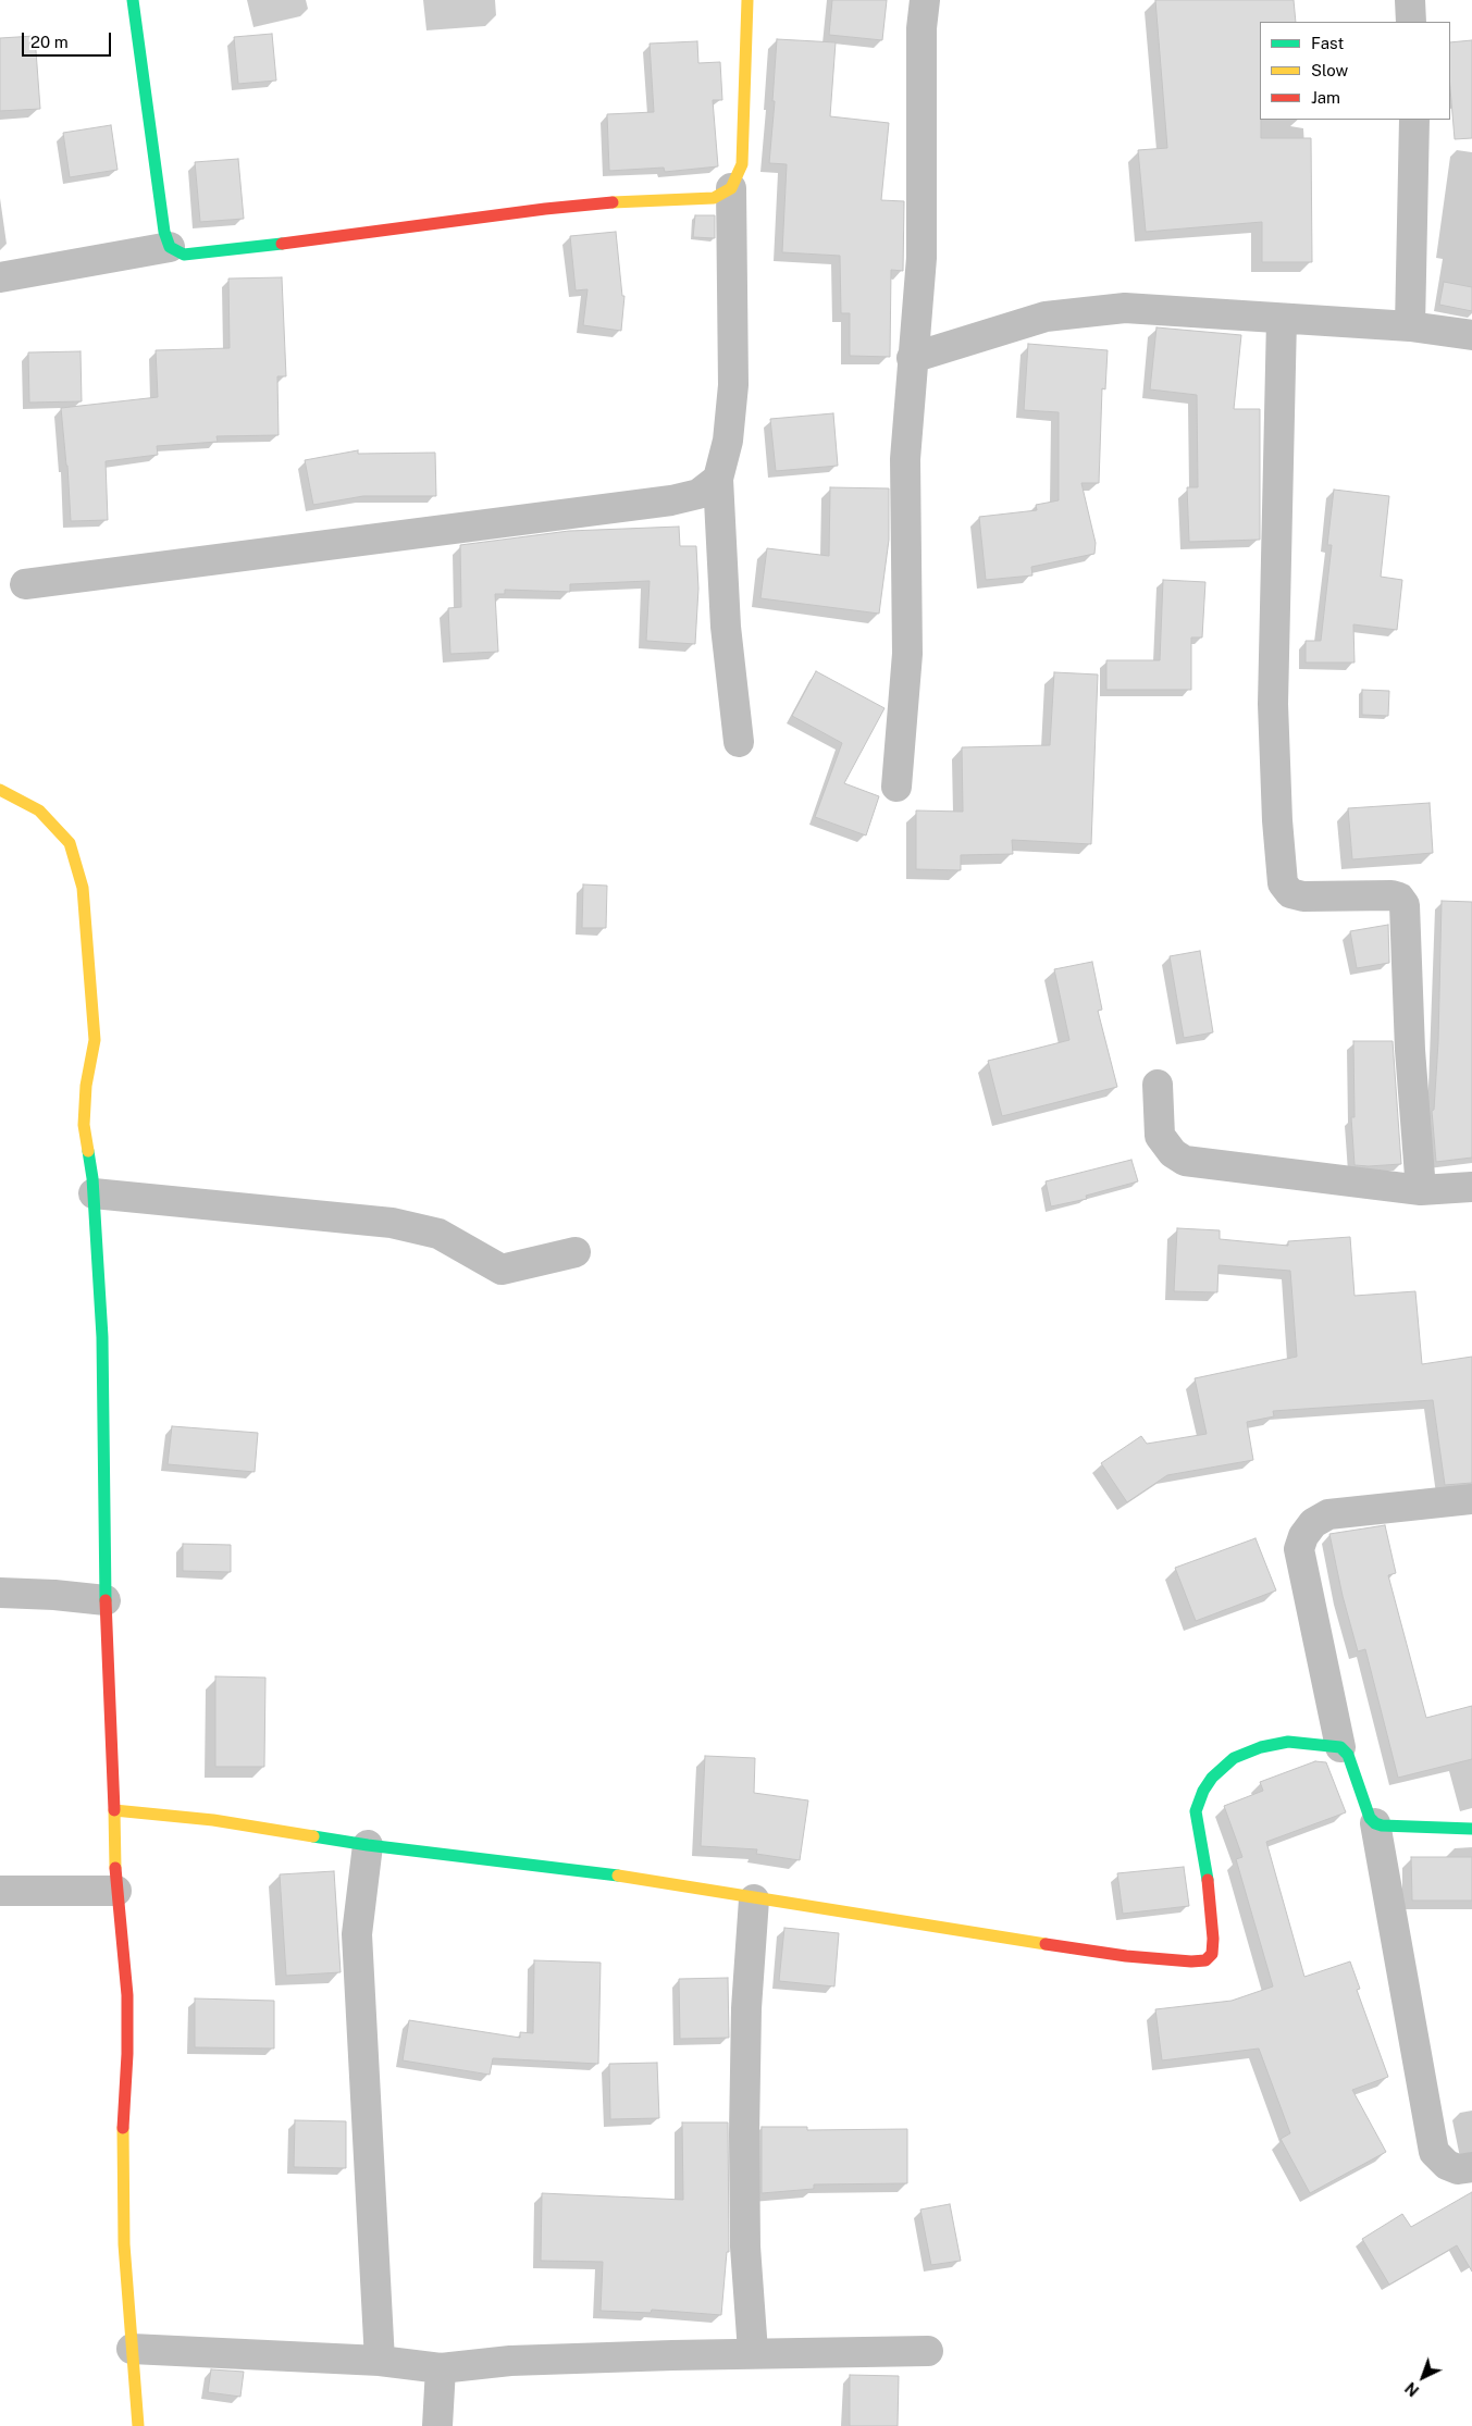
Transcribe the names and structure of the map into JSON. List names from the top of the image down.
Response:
{
  "legend": ["Fast", "Slow", "Jam"],
  "scale_bar": "20 m",
  "north": "bottom left"
}
